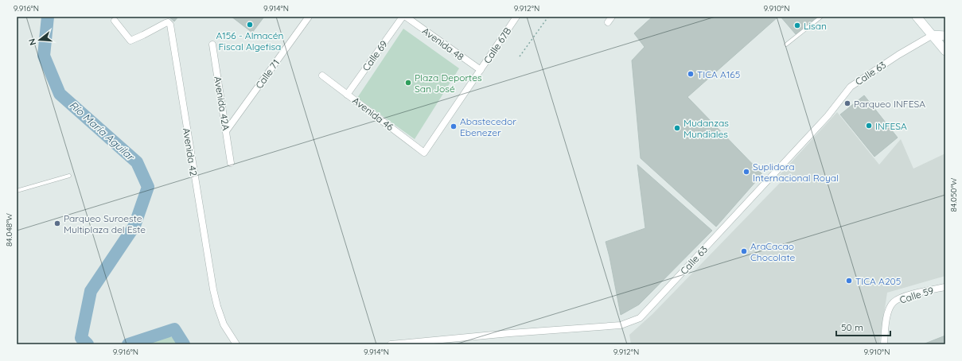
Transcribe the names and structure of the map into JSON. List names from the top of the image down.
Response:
{
  "streets": {
    "street": [
      "Avenida 48",
      "Calle 67B",
      "Calle 69",
      "Calle 63",
      "Calle 71",
      "Avenida 42A",
      "Avenida 46",
      "Avenida 42",
      "Calle 59"
    ]
  },
  "crossings": [
    ["Avenida 48", "Calle 67B"],
    ["Calle 67B", "Avenida 46"],
    ["Calle 69", "Avenida 46"],
    ["Calle 71", "Avenida 42A"]
  ],
  "water": ["Río María Aguilar"],
  "places": [
    "A156 - Almacén Fiscal Algefisa",
    "Lisan",
    "TICA A165",
    "Plaza Deportes San José",
    "Parqueo INFESA",
    "INFESA",
    "Abastecedor Ebenezer",
    "Mudanzas Mundiales",
    "Suplidora Internacional Royal",
    "Parqueo Suroeste Multiplaza del Este",
    "AraCacao Chocolate",
    "TICA A205"
  ],
  "scale_bar": "50 m",
  "north": "left",
  "coordinates": [
    "9.916°N",
    "9.914°N",
    "9.912°N",
    "9.910°N",
    "84.050°W",
    "84.048°W"
  ]
}
